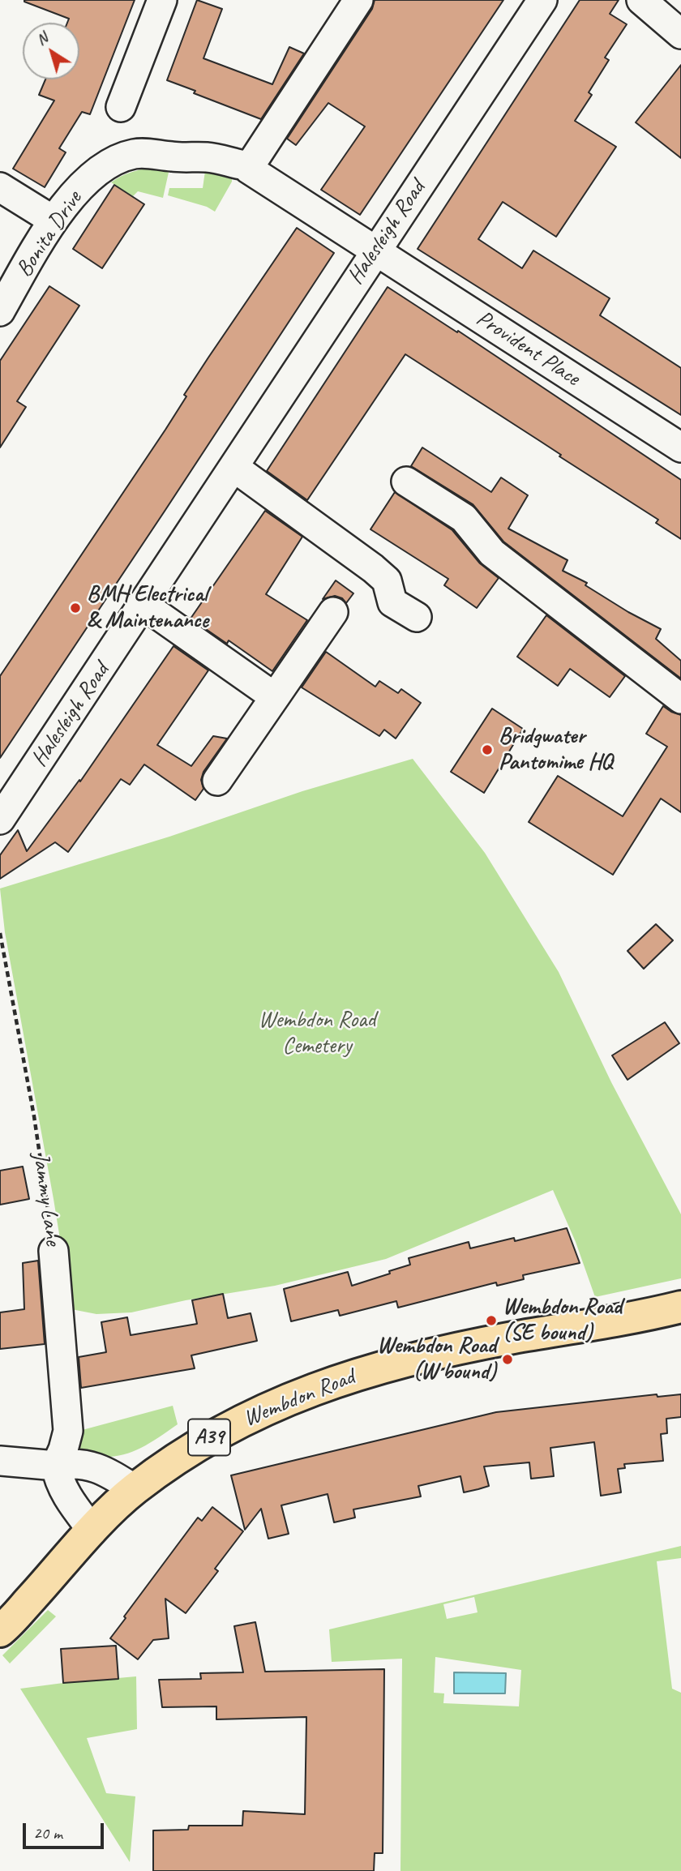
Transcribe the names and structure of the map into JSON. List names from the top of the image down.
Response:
{
  "streets": {
    "main road": ["Wembdon Road", "A39"],
    "street": [
      "Halesleigh Road",
      "Bonita Drive",
      "Provident Place",
      "Jammy Lane"
    ]
  },
  "crossings": [
    ["Halesleigh Road", "Provident Place"],
    ["Wembdon Road", "A39"]
  ],
  "parks": ["Wembdon Road Cemetery"],
  "places": [
    "BMH Electrical & Maintenance",
    "Bridgwater Pantomime HQ",
    "Wembdon Road (SE bound)",
    "Wembdon Road (W bound)"
  ],
  "scale_bar": "20 m",
  "north": "top left"
}
